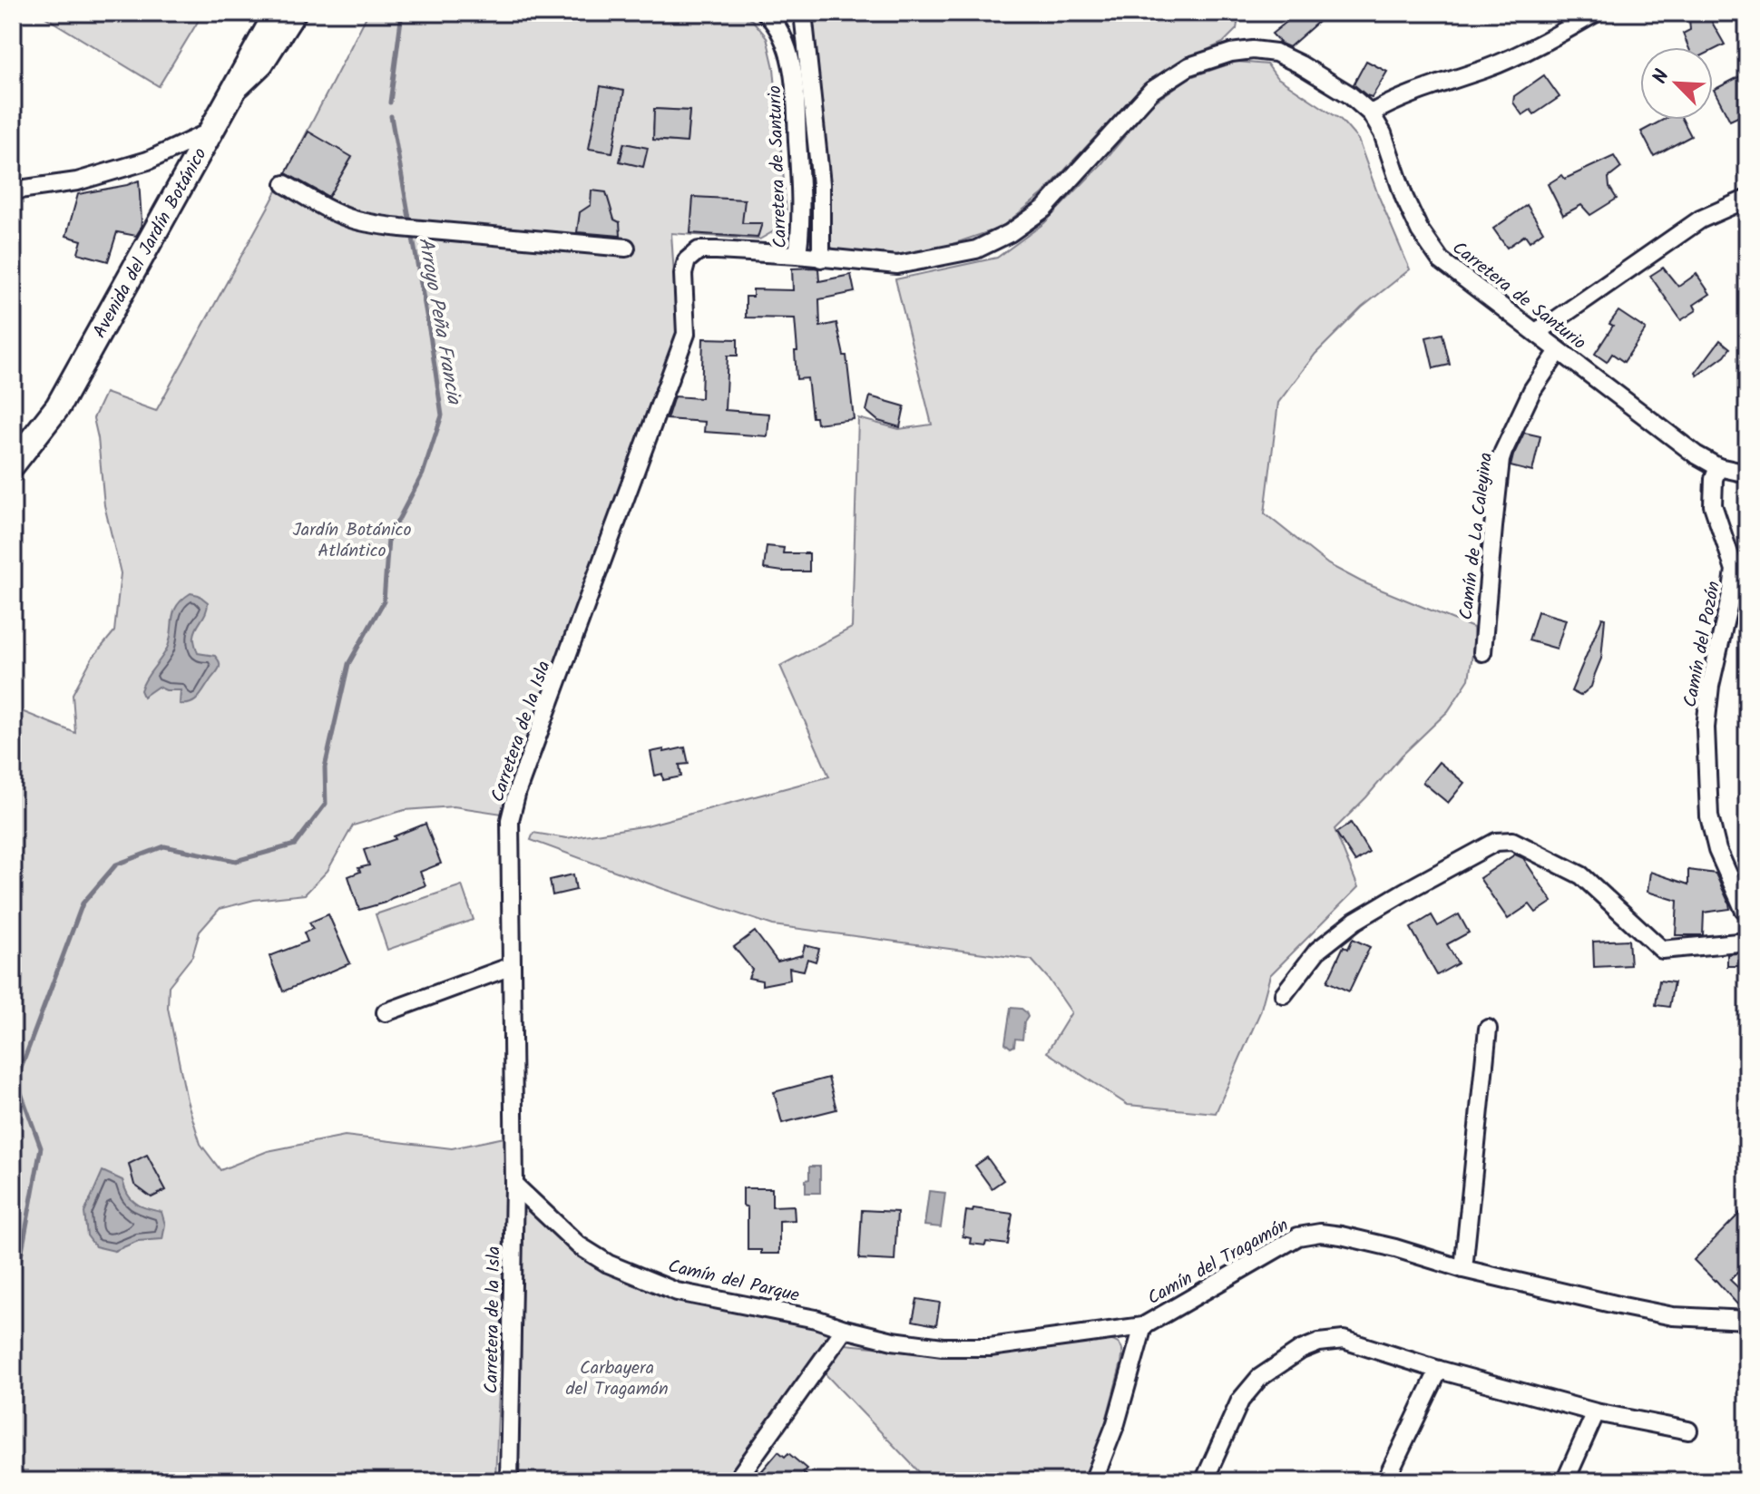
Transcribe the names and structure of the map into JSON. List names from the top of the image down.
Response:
{
  "streets": {
    "highway": ["Avenida del Jardín Botánico"],
    "street": [
      "Carretera de Santurio",
      "Camín de La Caleyina",
      "Camín del Pozón",
      "Carretera de la Isla",
      "Camín del Tragamón",
      "Camín del Parque"
    ]
  },
  "crossings": [
    ["Carretera de Santurio", "Camín de La Caleyina"],
    ["Carretera de Santurio", "Camín del Pozón"],
    ["Carretera de Santurio", "Carretera de la Isla"],
    ["Carretera de la Isla", "Camín del Parque"],
    ["Camín del Tragamón", "Camín del Parque"]
  ],
  "water": ["Arroyo Peña Francia"],
  "parks": ["Jardín Botánico Atlántico", "Carbayera del Tragamón"],
  "north": "top left"
}
